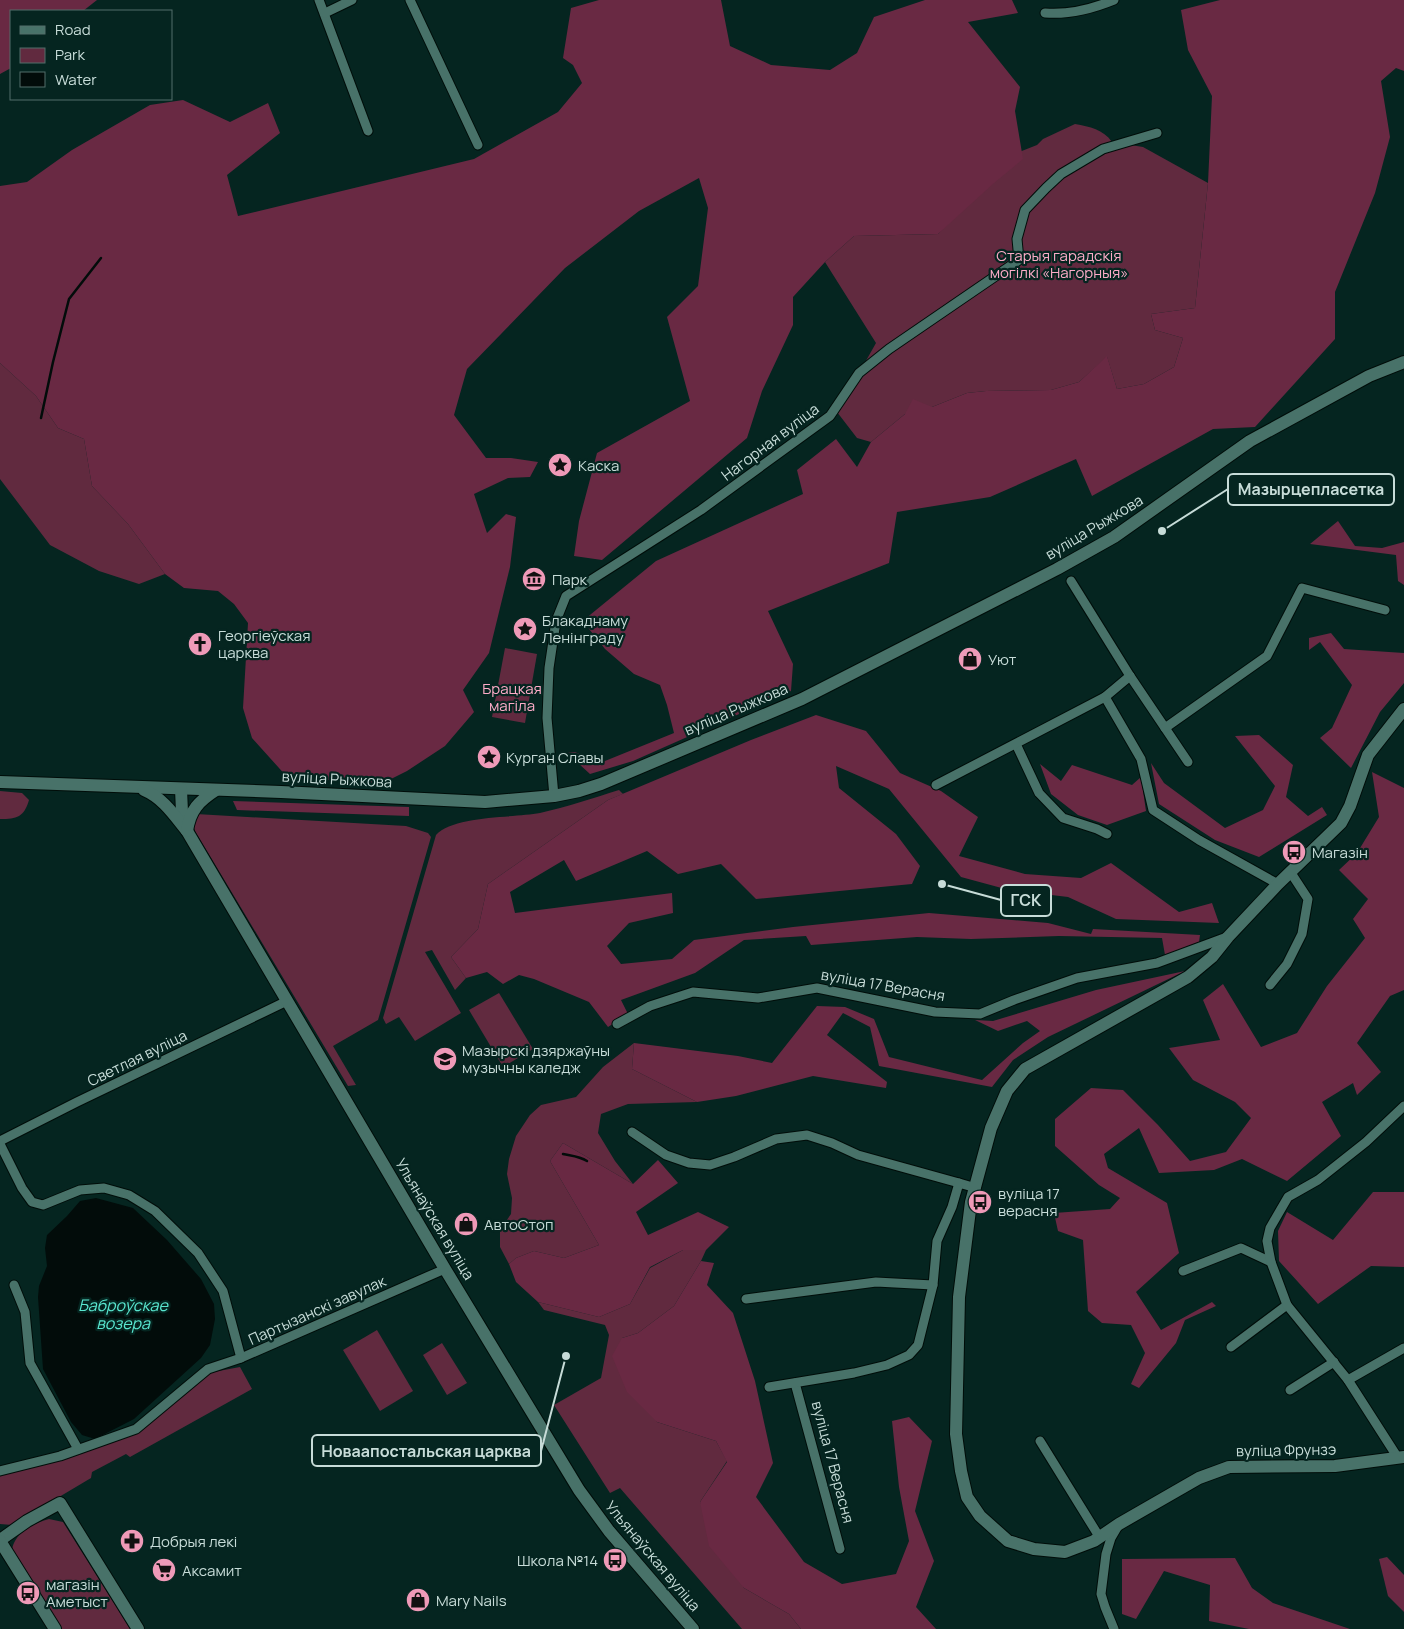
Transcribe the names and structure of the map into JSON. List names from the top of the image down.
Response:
{
  "streets": {
    "main road": [
      "вуліца Рыжкова",
      "вуліца 17 Верасня",
      "Ульянаўская вуліца",
      "вуліца Фрунзэ"
    ],
    "street": ["Нагорная вуліца", "Светлая вуліца", "Партызанскі завулак"]
  },
  "crossings": [
    ["Нагорная вуліца", "вуліца Рыжкова"],
    ["вуліца Рыжкова", "Ульянаўская вуліца"],
    ["вуліца 17 Верасня", "вуліца Фрунзэ"],
    ["Светлая вуліца", "Ульянаўская вуліца"],
    ["Светлая вуліца", "Партызанскі завулак"],
    ["Ульянаўская вуліца", "Партызанскі завулак"]
  ],
  "water": ["Баброўскае возера"],
  "parks": ["Старыя гарадскія могілкі «Нагорныя»", "Брацкая магіла"],
  "places": {
    "place": ["Каска", "Блакаднаму Ленінграду", "Курган Славы"],
    "other": ["Мазырцепласетка", "ГСК", "Новаапостальская царква"],
    "museum": ["Парк"],
    "church": ["Георгіеўская царква"],
    "shop": ["Уют", "АвтоСтоп", "Mary Nails"],
    "bus stop": [
      "Магазін",
      "вуліца 17 верасня",
      "Школа №14",
      "магазін Аметыст"
    ],
    "school or university": ["Мазырскі дзяржаўны музычны каледж"],
    "pharmacy": ["Добрыя лекi"],
    "supermarket": ["Аксамит"]
  },
  "legend": ["Road", "Park", "Water"]
}
